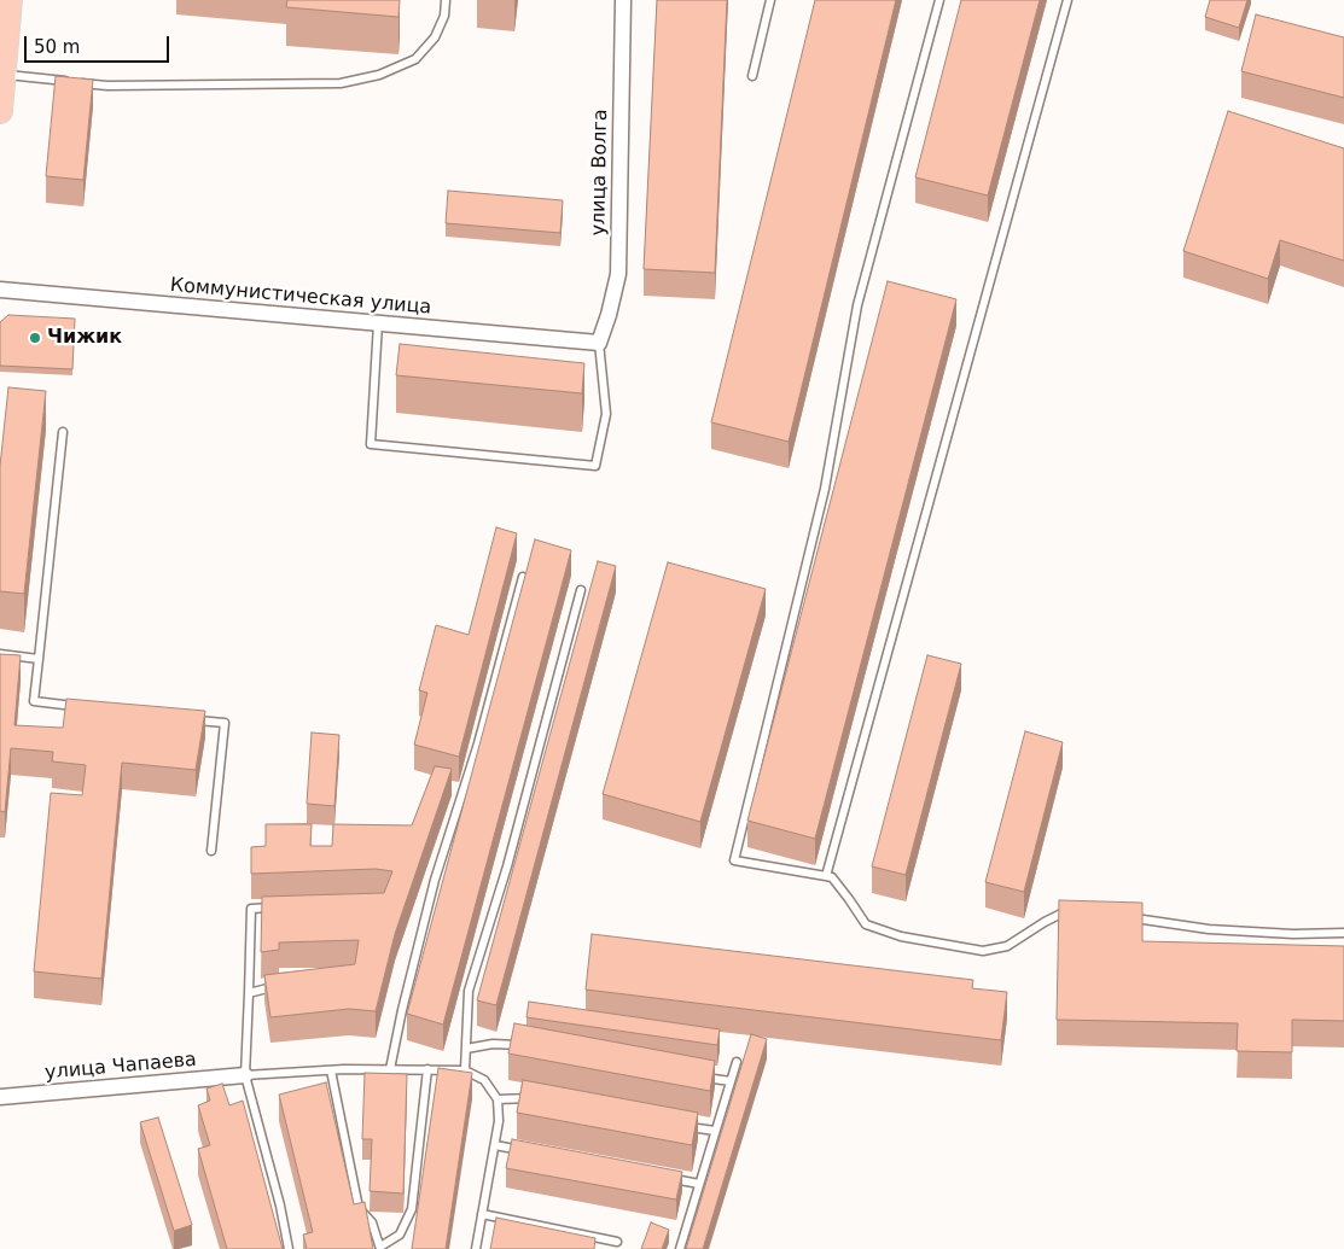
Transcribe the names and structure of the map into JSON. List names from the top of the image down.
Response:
{
  "streets": {
    "street": ["улица Волга", "Коммунистическая улица", "улица Чапаева"]
  },
  "crossings": [
    ["улица Волга", "Коммунистическая улица"]
  ],
  "places": ["Чижик"],
  "scale_bar": "50 m"
}
